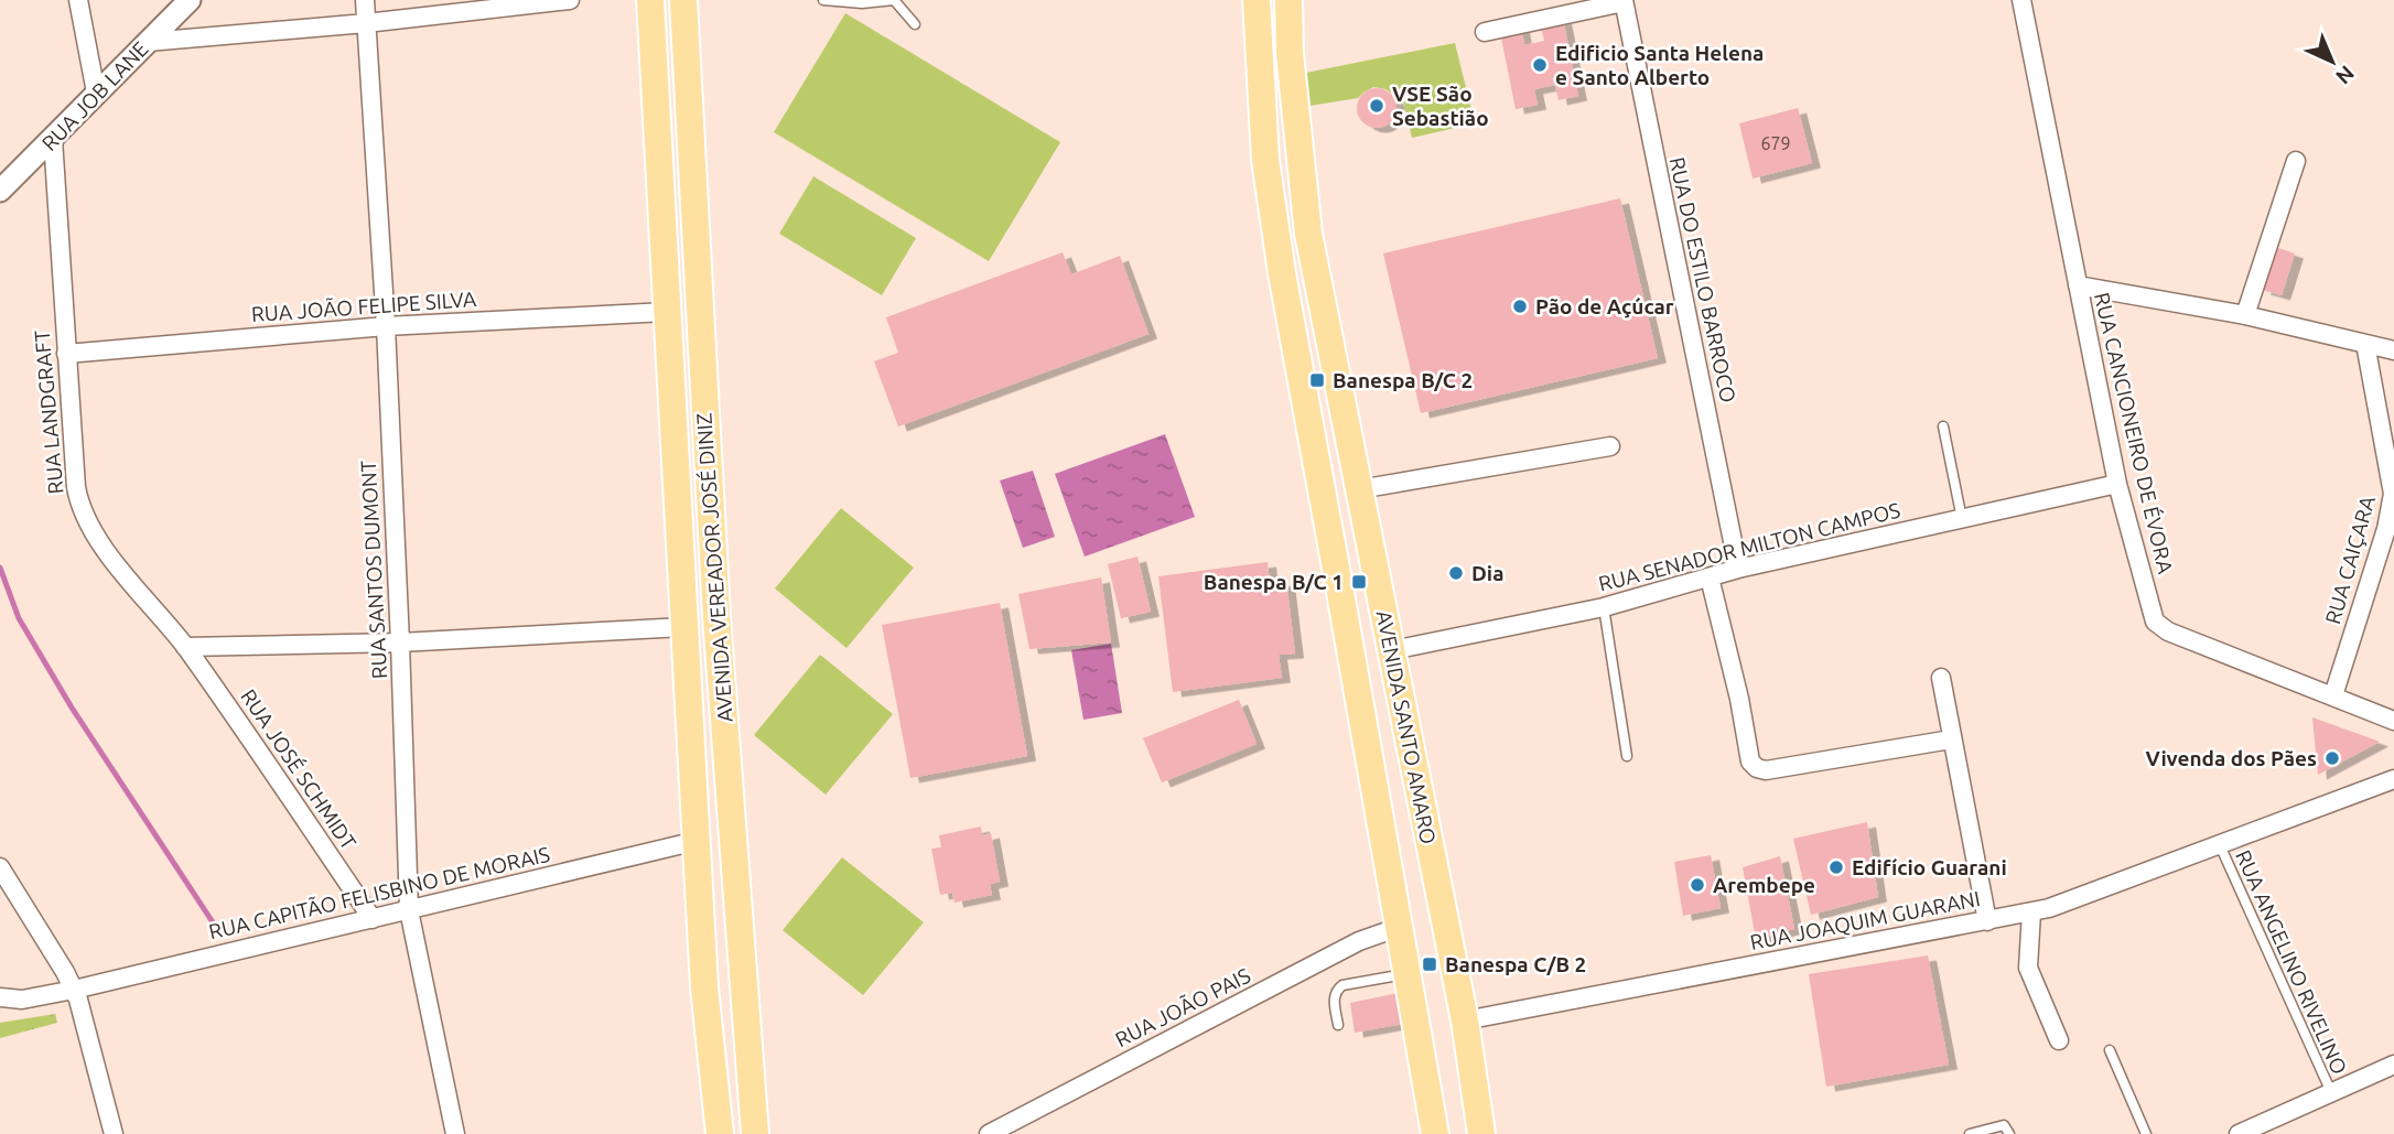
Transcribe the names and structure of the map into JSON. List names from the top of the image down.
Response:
{
  "streets": {
    "main road": ["AVENIDA VEREADOR JOSÉ DINIZ", "AVENIDA SANTO AMARO"],
    "street": [
      "RUA JOB LANE",
      "RUA DO ESTILO BARROCO",
      "RUA JOÃO FELIPE SILVA",
      "RUA LANDGRAFT",
      "RUA CANCIONEIRO DE ÉVORA",
      "RUA SENADOR MILTON CAMPOS",
      "RUA CAIÇARA",
      "RUA SANTOS DUMONT",
      "RUA JOSÉ SCHMIDT",
      "RUA CAPITÃO FELISBINO DE MORAIS",
      "RUA JOAQUIM GUARANI",
      "RUA JOÃO PAIS"
    ],
    "lane": ["RUA ANGELINO RIVELINO"]
  },
  "crossings": [
    ["RUA JOB LANE", "RUA LANDGRAFT"],
    ["RUA DO ESTILO BARROCO", "RUA SENADOR MILTON CAMPOS"],
    ["RUA JOÃO FELIPE SILVA", "RUA LANDGRAFT"],
    ["RUA JOÃO FELIPE SILVA", "AVENIDA VEREADOR JOSÉ DINIZ"],
    ["RUA JOÃO FELIPE SILVA", "RUA SANTOS DUMONT"],
    ["RUA LANDGRAFT", "RUA JOSÉ SCHMIDT"],
    ["RUA CANCIONEIRO DE ÉVORA", "RUA SENADOR MILTON CAMPOS"],
    ["RUA CANCIONEIRO DE ÉVORA", "RUA CAIÇARA"],
    ["RUA SENADOR MILTON CAMPOS", "AVENIDA SANTO AMARO"],
    ["AVENIDA VEREADOR JOSÉ DINIZ", "RUA CAPITÃO FELISBINO DE MORAIS"],
    ["RUA SANTOS DUMONT", "RUA CAPITÃO FELISBINO DE MORAIS"],
    ["AVENIDA SANTO AMARO", "RUA JOAQUIM GUARANI"],
    ["AVENIDA SANTO AMARO", "RUA JOÃO PAIS"],
    ["RUA JOSÉ SCHMIDT", "RUA CAPITÃO FELISBINO DE MORAIS"],
    ["RUA JOAQUIM GUARANI", "RUA ANGELINO RIVELINO"]
  ],
  "places": {
    "other": [
      "Edificio Santa Helena e Santo Alberto",
      "VSE São Sebastião",
      "Pão de Açúcar",
      "Dia",
      "Vivenda dos Pães",
      "Edifício Guarani",
      "Arembepe"
    ],
    "transit": ["Banespa B/C 2", "Banespa B/C 1", "Banespa C/B 2"]
  },
  "house_numbers": ["679"],
  "north": "bottom right"
}
